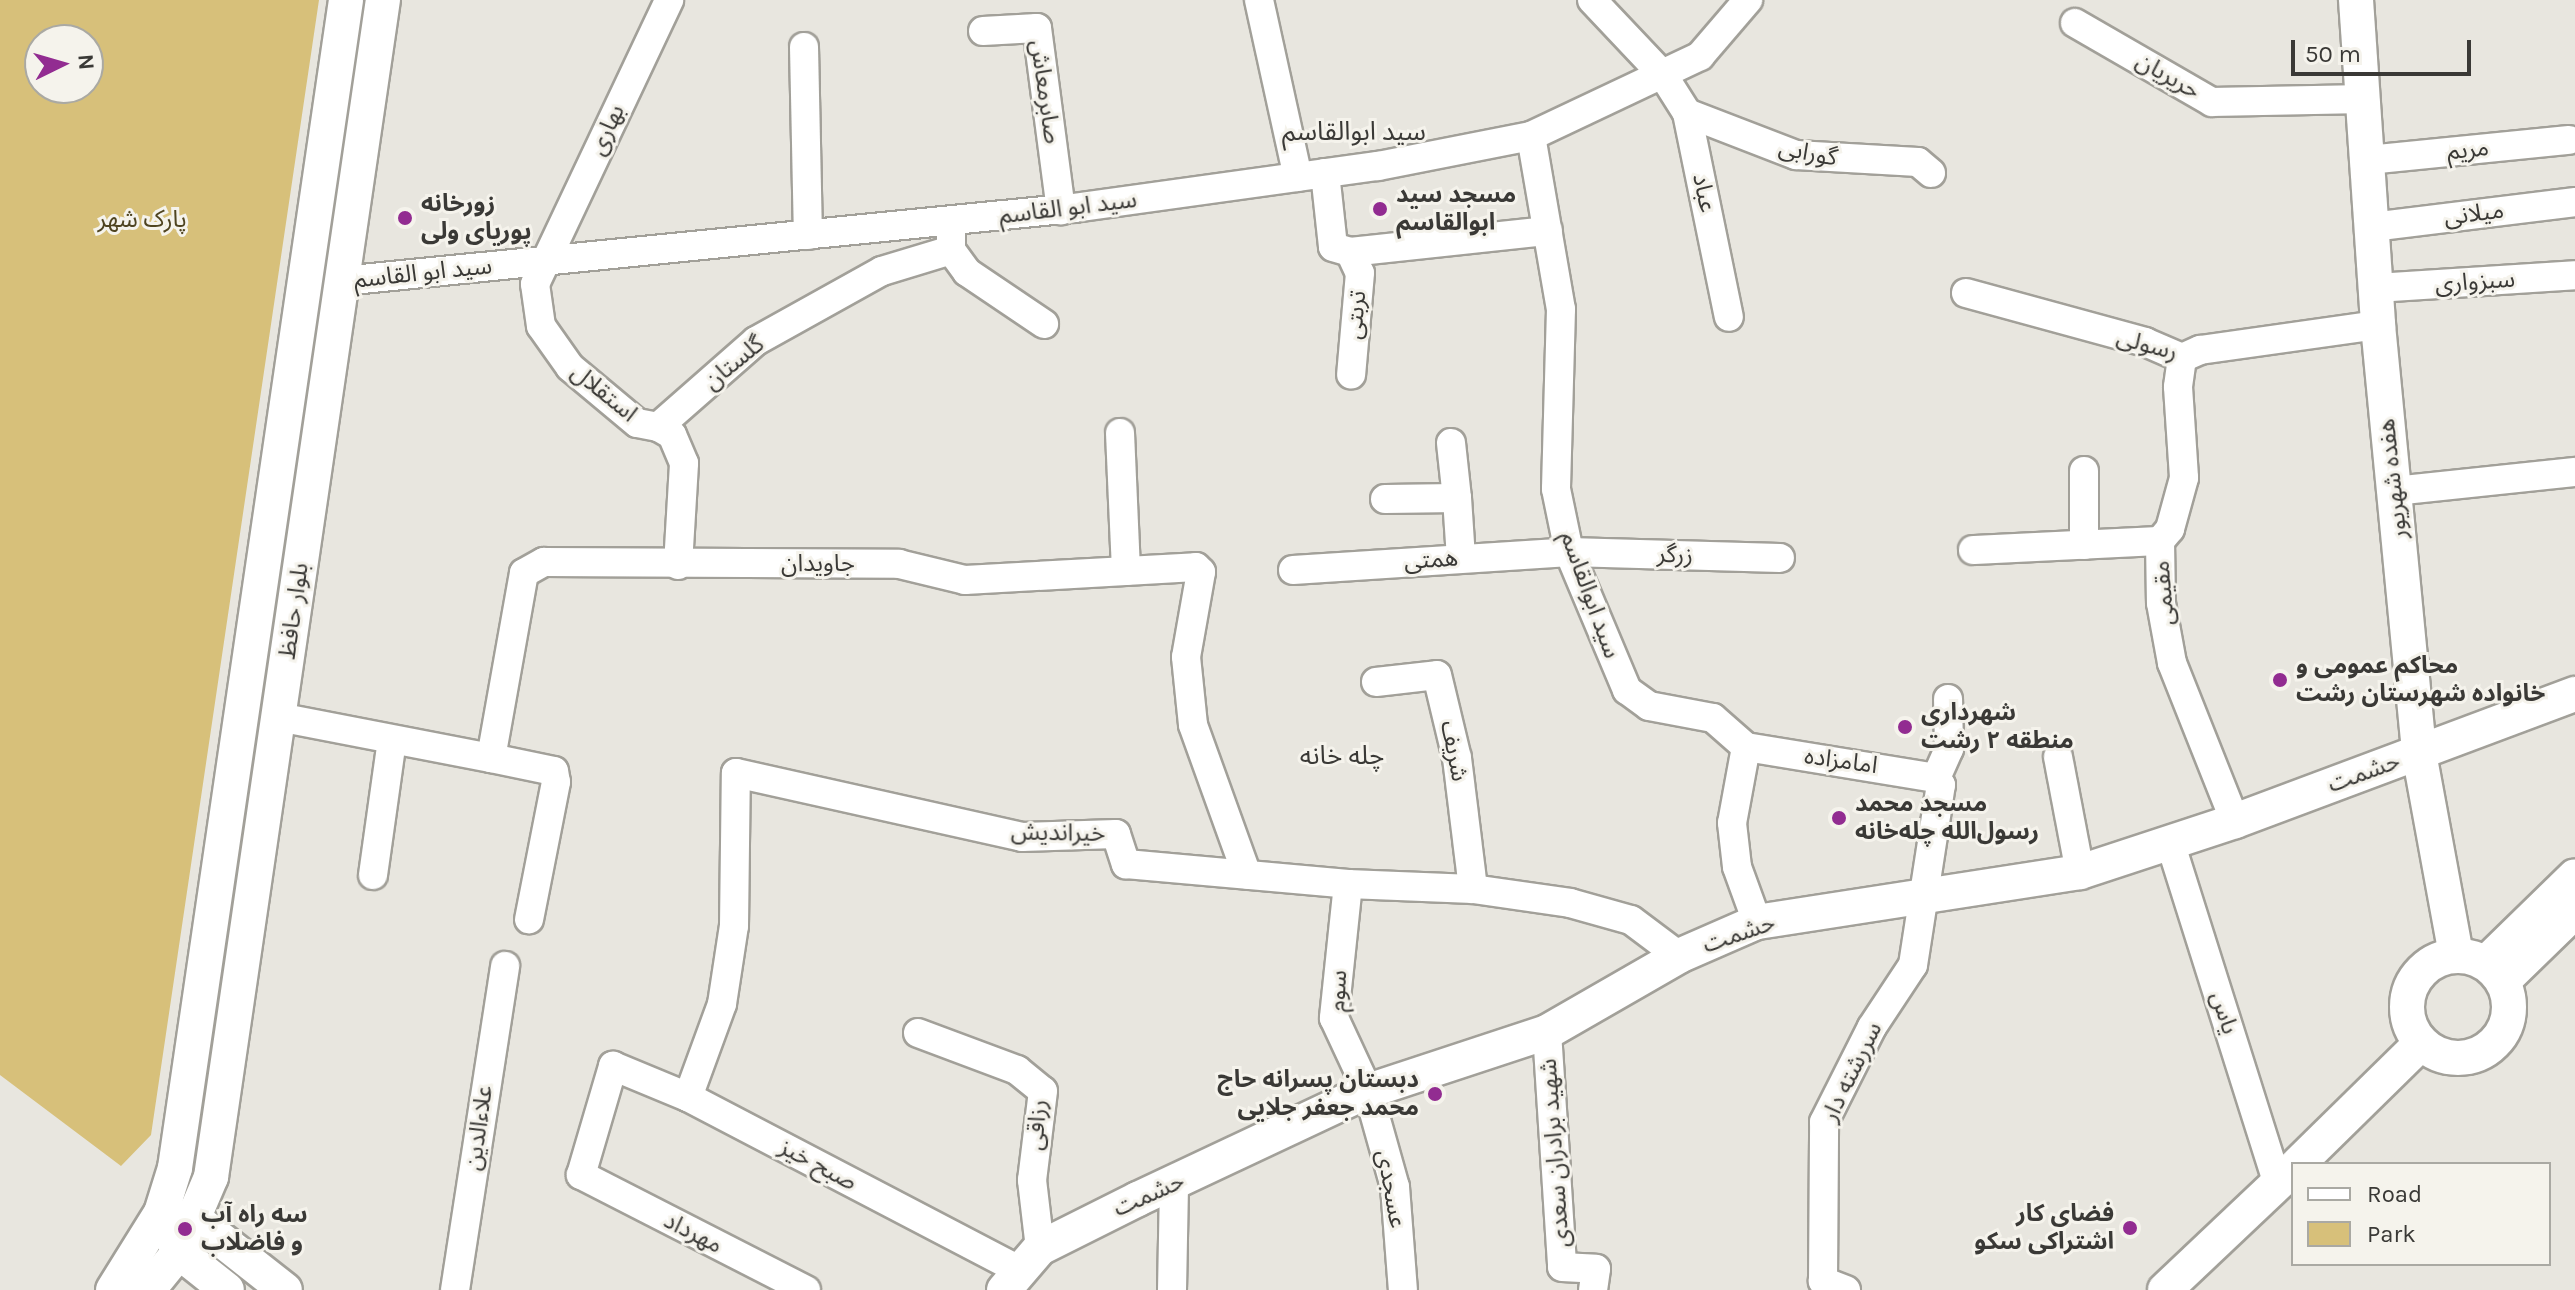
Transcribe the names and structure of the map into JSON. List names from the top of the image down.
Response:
{
  "streets": {
    "main road": ["هفده شهریور", "بلوار حافظ", "حشمت"],
    "street": [
      "حریریان",
      "صابرمعاش",
      "بهاری",
      "مریم",
      "گورابی",
      "عباد",
      "سید ابو القاسم",
      "میلانی",
      "سبزواری",
      "تربتی",
      "رسولی",
      "گلستان",
      "استقلال",
      "زرگر",
      "همتی",
      "جاویدان",
      "مقیمی",
      "سید ابوالقاسم",
      "شریف",
      "امامزاده",
      "خیراندیش",
      "سوم",
      "یاس",
      "سررشته دار",
      "رزاقی",
      "علاءالدین",
      "شهید برادران سعدی",
      "صبح خیز",
      "عسجدی",
      "مهرداد"
    ]
  },
  "crossings": [
    ["حریریان", "هفده شهریور"],
    ["صابرمعاش", "سید ابو القاسم"],
    ["بهاری", "سید ابو القاسم"],
    ["بهاری", "استقلال"],
    ["مریم", "هفده شهریور"],
    ["گورابی", "عباد"],
    ["عباد", "سید ابو القاسم"],
    ["سید ابو القاسم", "تربتی"],
    ["سید ابو القاسم", "استقلال"],
    ["سید ابو القاسم", "سید ابوالقاسم"],
    ["سید ابو القاسم", "بلوار حافظ"],
    ["میلانی", "هفده شهریور"],
    ["سبزواری", "هفده شهریور"],
    ["رسولی", "هفده شهریور"],
    ["رسولی", "مقیمی"],
    ["گلستان", "استقلال"],
    ["هفده شهریور", "حشمت"],
    ["زرگر", "همتی"],
    ["زرگر", "سید ابوالقاسم"],
    ["همتی", "سید ابوالقاسم"],
    ["جاویدان", "خیراندیش"],
    ["مقیمی", "حشمت"],
    ["سید ابوالقاسم", "امامزاده"],
    ["شریف", "خیراندیش"],
    ["حشمت", "خیراندیش"],
    ["حشمت", "سوم"],
    ["حشمت", "یاس"],
    ["حشمت", "سررشته دار"],
    ["حشمت", "رزاقی"],
    ["حشمت", "شهید برادران سعدی"],
    ["حشمت", "صبح خیز"],
    ["حشمت", "عسجدی"],
    ["خیراندیش", "سوم"],
    ["خیراندیش", "صبح خیز"],
    ["سوم", "عسجدی"],
    ["رزاقی", "صبح خیز"],
    ["صبح خیز", "مهرداد"]
  ],
  "districts": ["سید ابوالقاسم", "چله خانه"],
  "parks": ["پارک شهر"],
  "places": [
    "مسجد سید ابوالقاسم",
    "زورخانه پوریای ولی",
    "محاکم عمومی و خانواده شهرستان رشت",
    "شهرداری منطقه ۲ رشت",
    "مسجد محمد رسول‌‌الله چله‌خانه",
    "دبستان پسرانه حاج محمد جعفر جلایی",
    "فضای کار اشتراکی سکو",
    "سه راه آب و فاضلاب"
  ],
  "legend": ["Road", "Park"],
  "scale_bar": "50 m",
  "north": "right"
}
